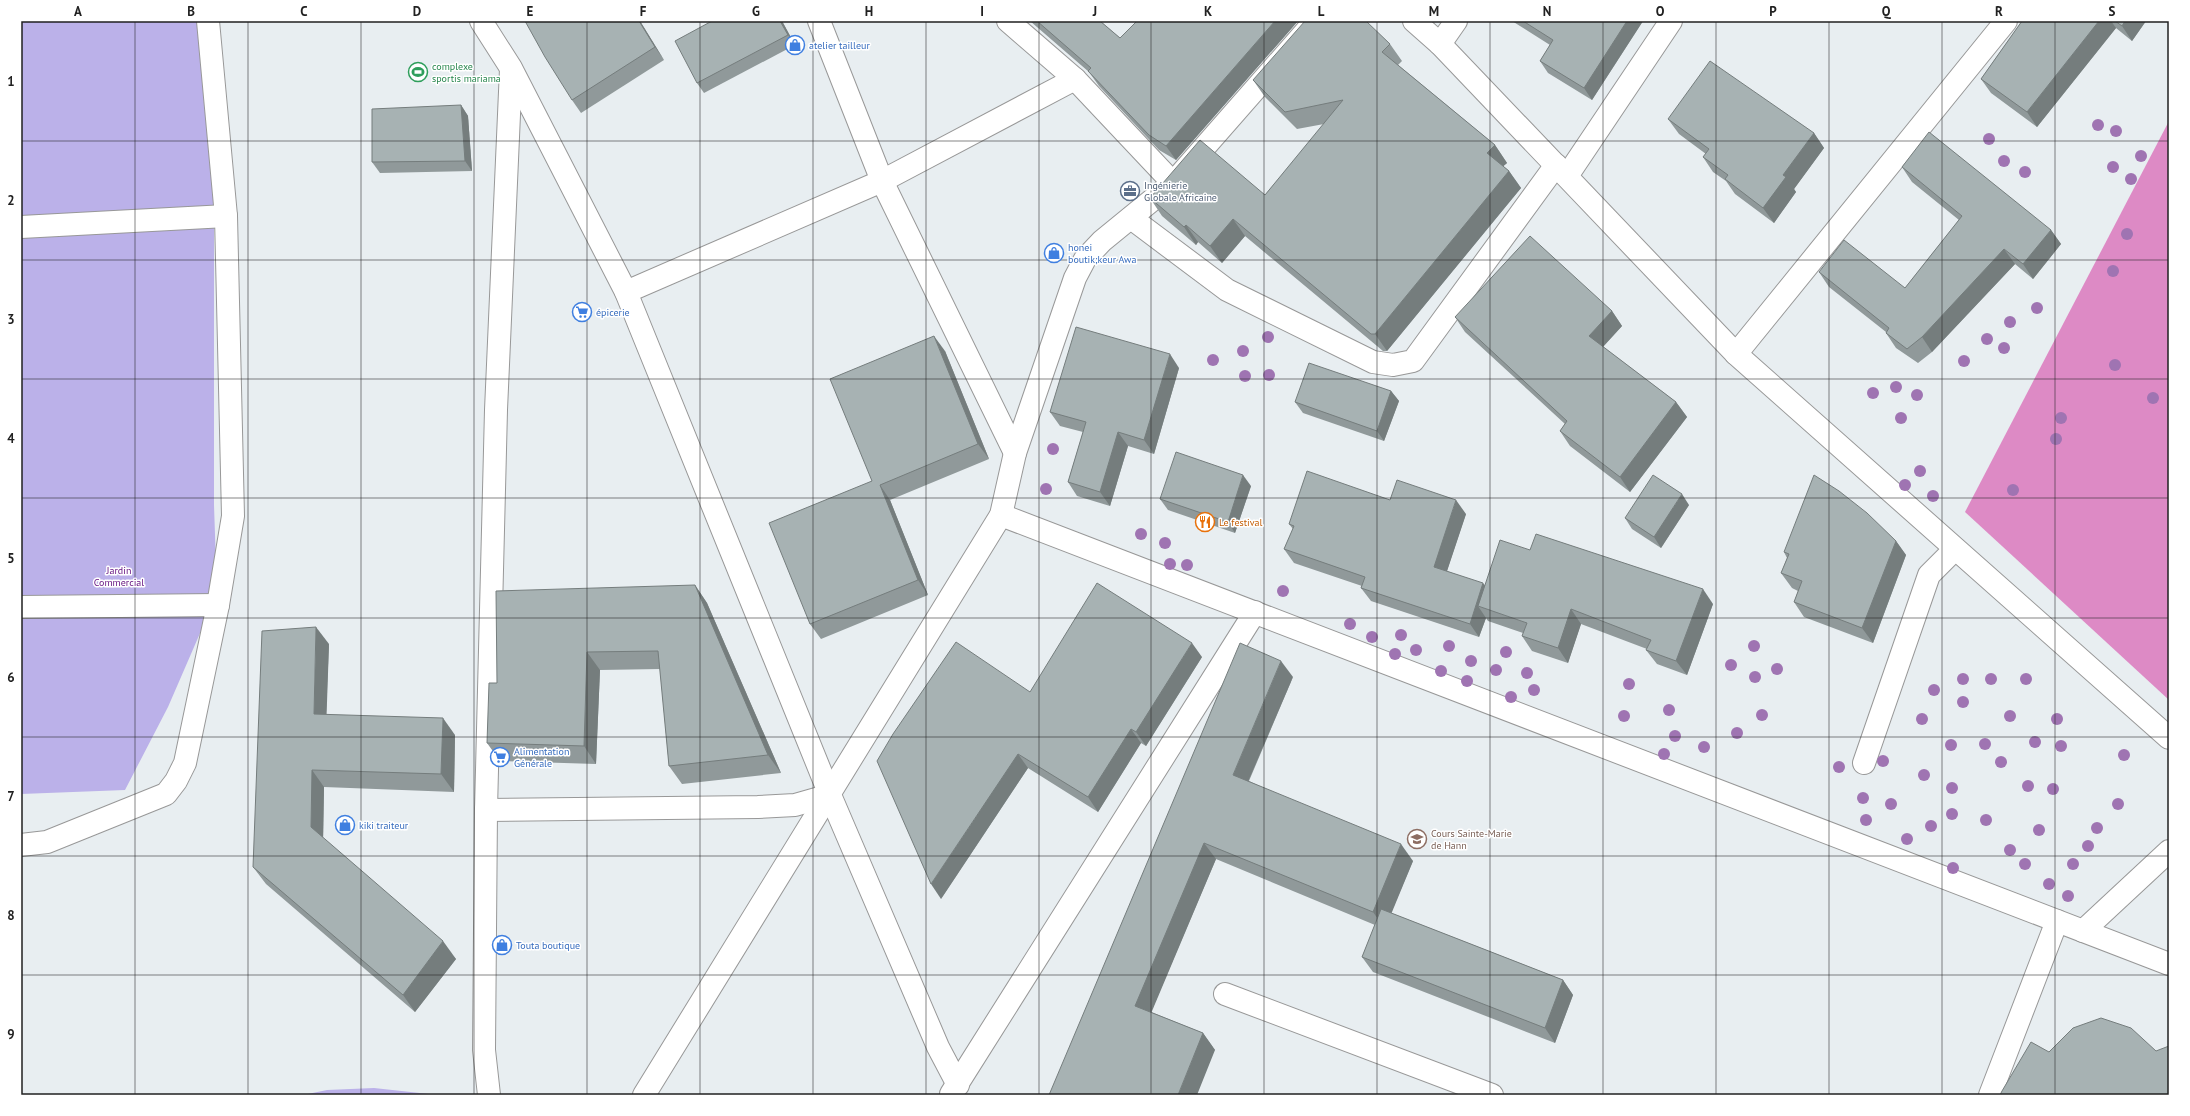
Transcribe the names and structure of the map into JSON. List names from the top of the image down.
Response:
{
  "parks": ["Jardin Commercial"],
  "places": {
    "shop": [
      "atelier tailleur",
      "honei boutik;keur Awa",
      "kiki traiteur",
      "Touta boutique"
    ],
    "sports": ["complexe sportis mariama"],
    "office": ["Ingénierie Globale Africaine"],
    "supermarket": ["épicerie", "Alimentation Générale"],
    "restaurant": ["Le festival"],
    "school or university": ["Cours Sainte-Marie de Hann"]
  },
  "grid": {
    "columns": [
      "A",
      "B",
      "C",
      "D",
      "E",
      "F",
      "G",
      "H",
      "I",
      "J",
      "K",
      "L",
      "M",
      "N",
      "O",
      "P",
      "Q",
      "R",
      "S"
    ],
    "rows": [
      "1",
      "2",
      "3",
      "4",
      "5",
      "6",
      "7",
      "8",
      "9"
    ]
  }
}
